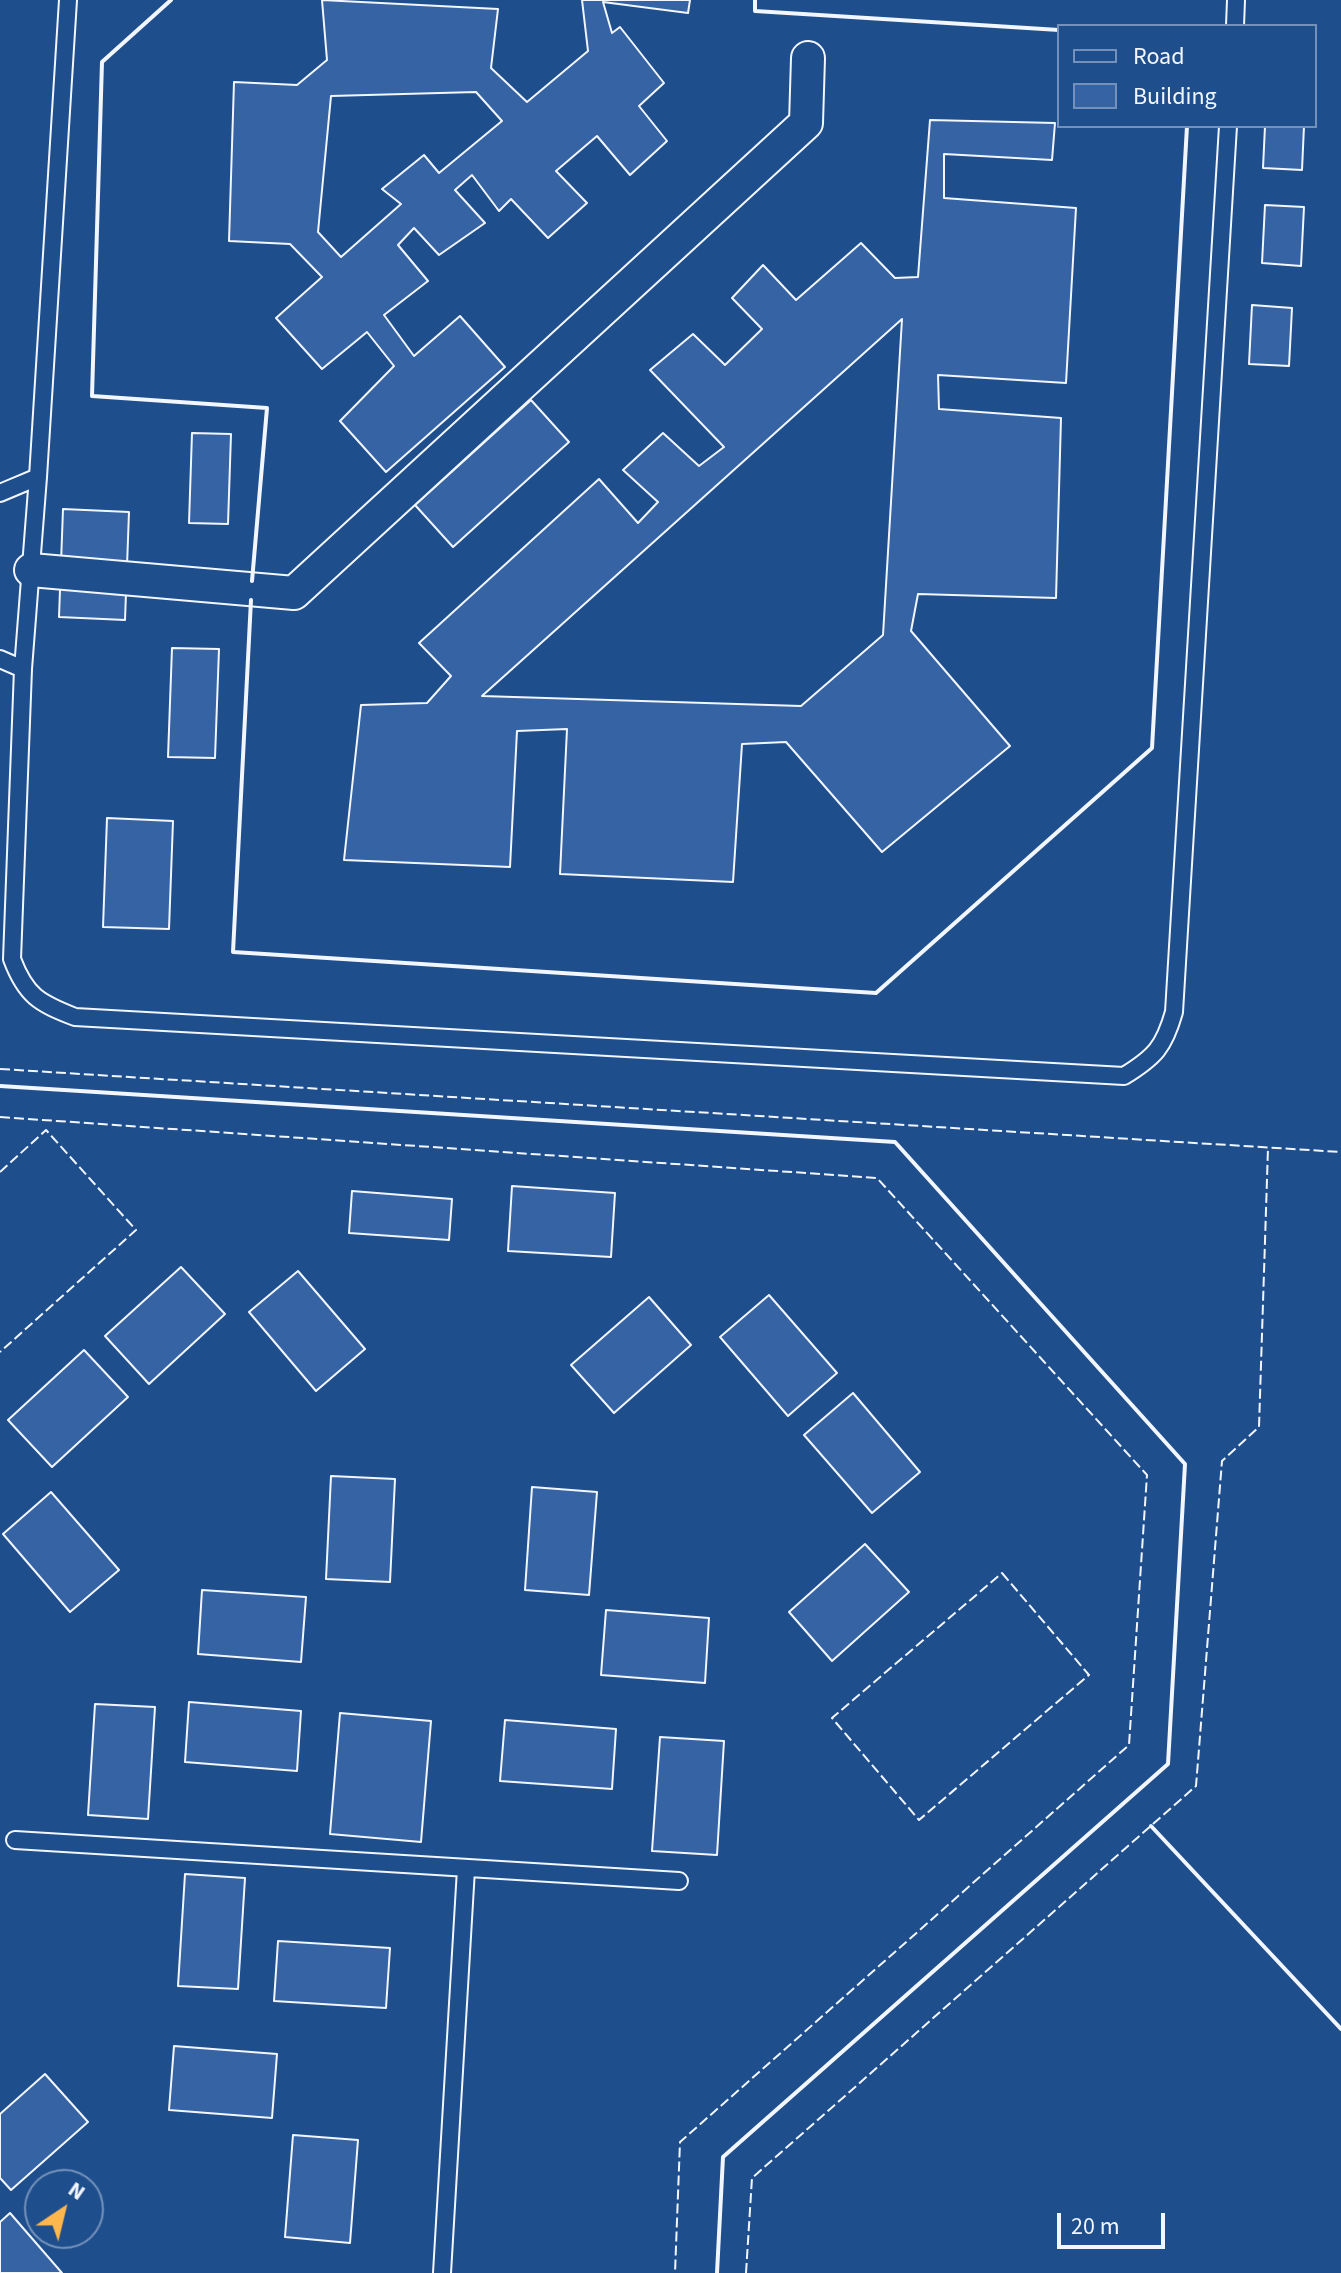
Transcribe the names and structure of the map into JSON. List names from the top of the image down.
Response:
{
  "legend": ["Road", "Building"],
  "scale_bar": "20 m",
  "north": "top right"
}
